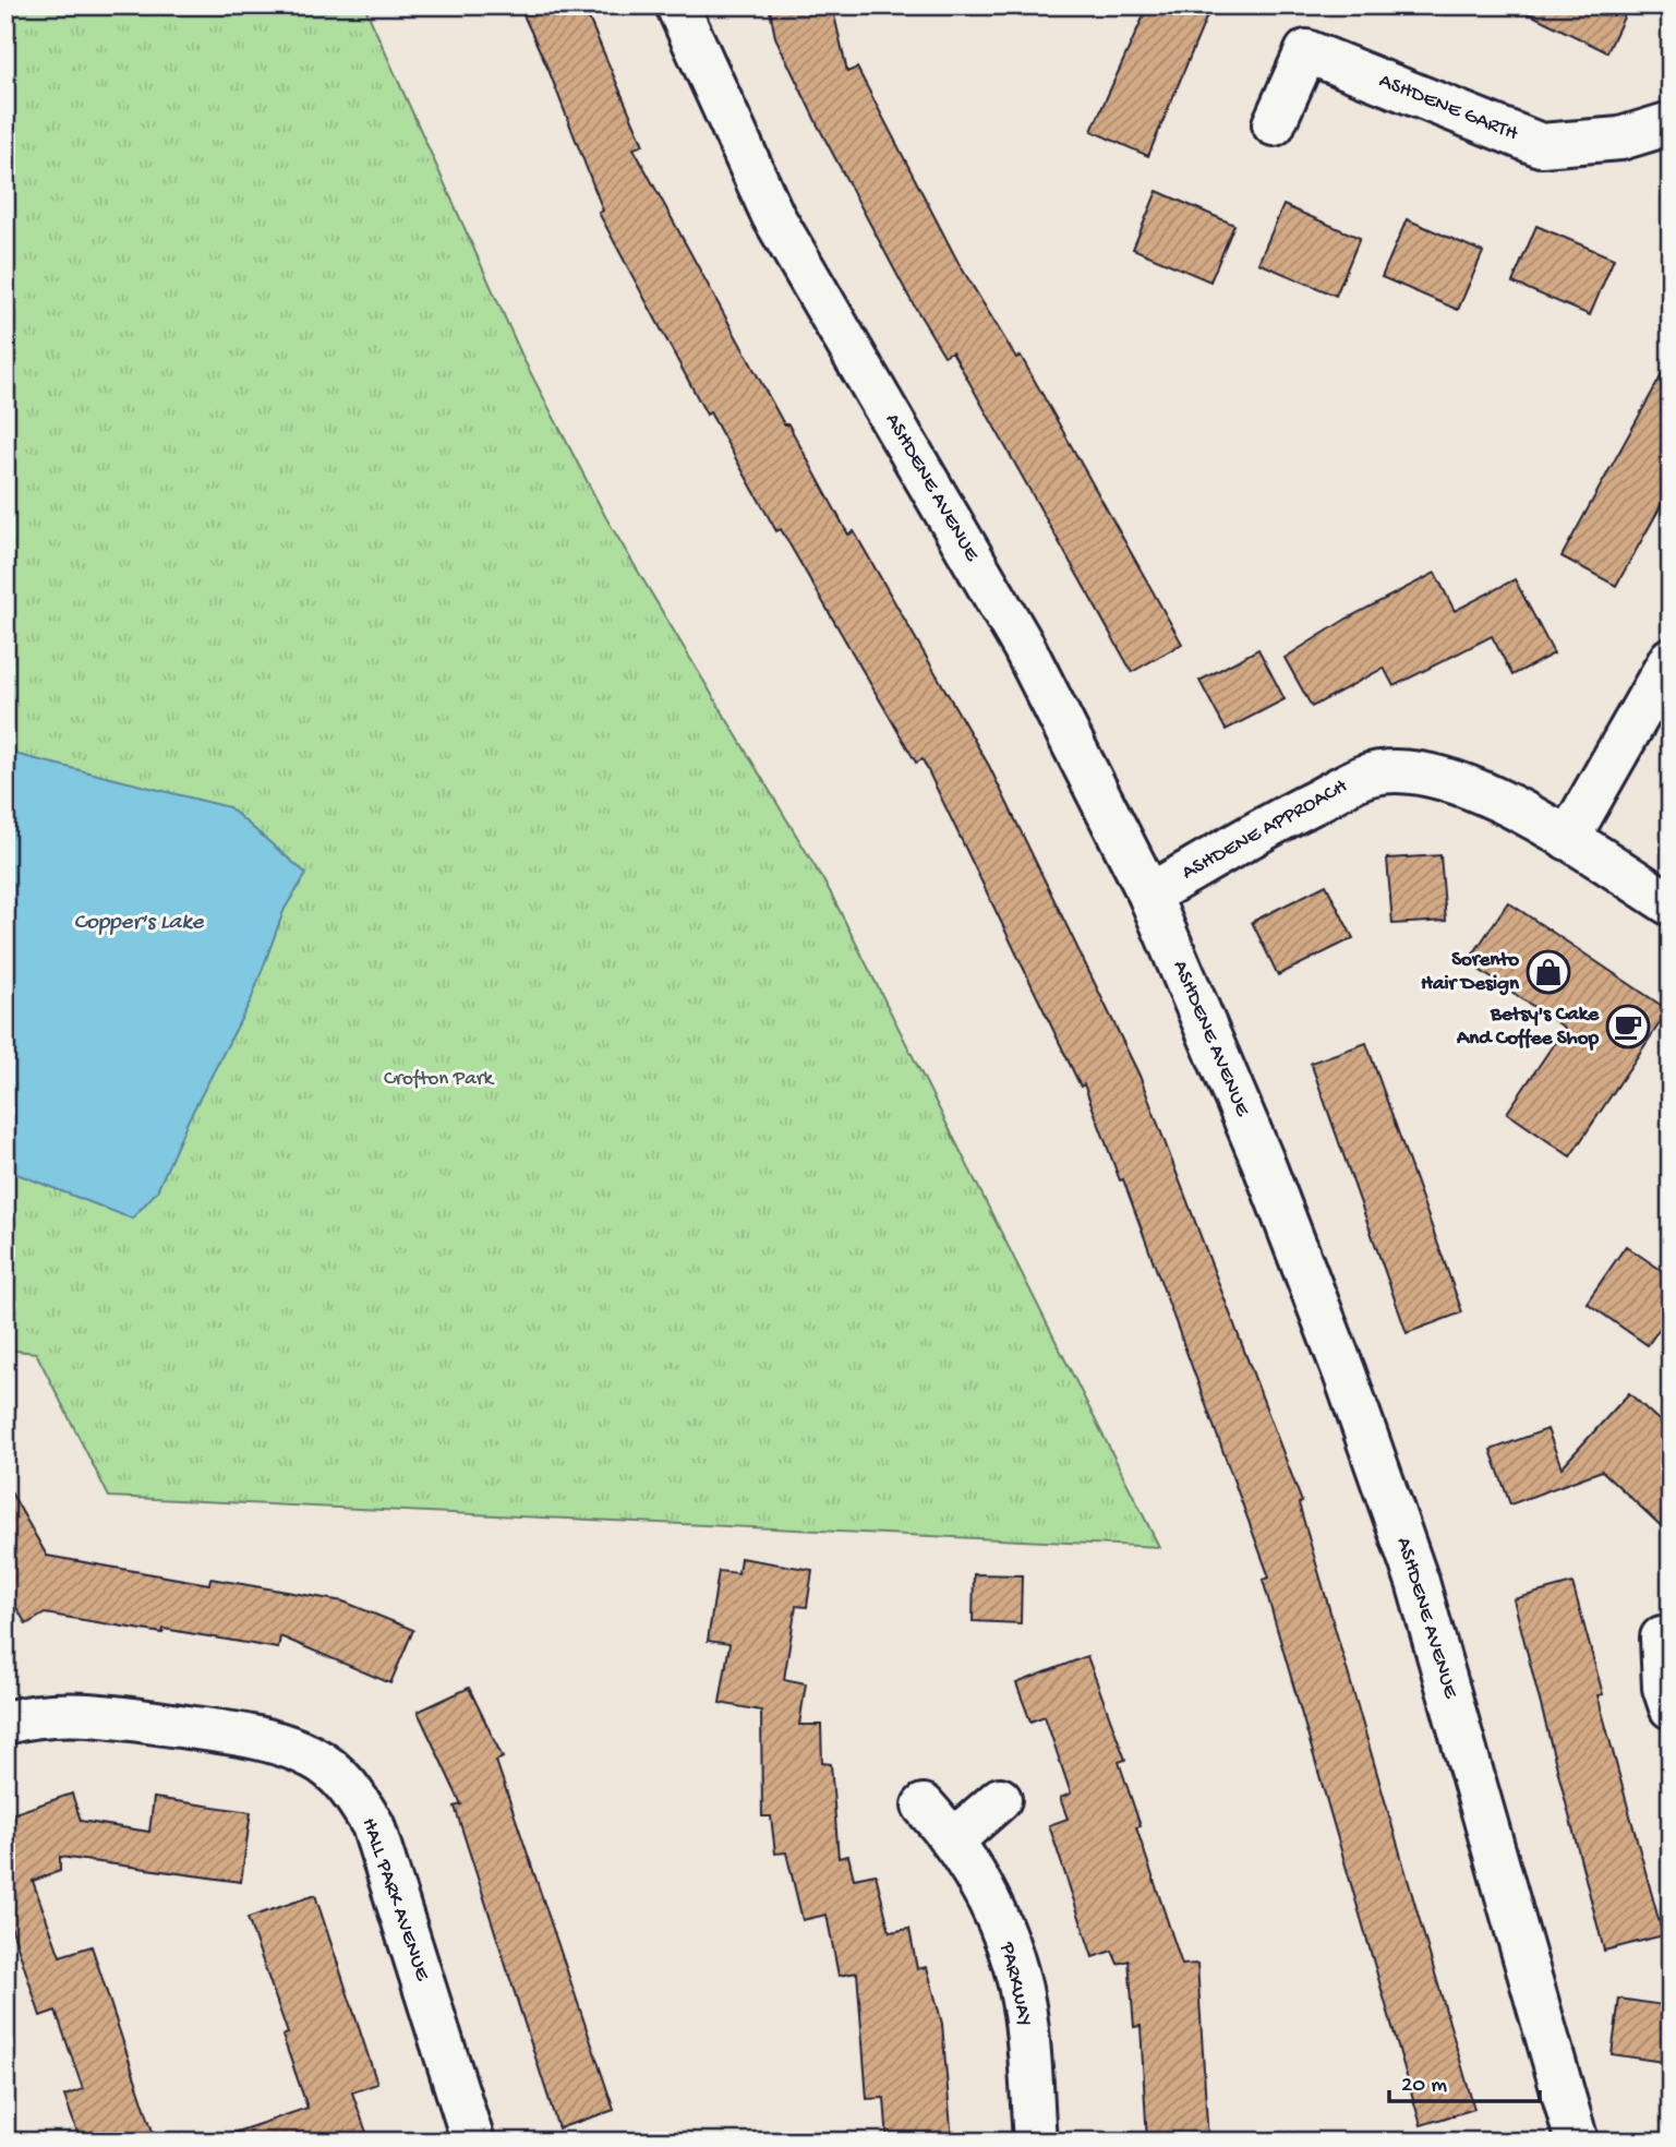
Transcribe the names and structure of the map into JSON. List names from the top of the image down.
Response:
{
  "streets": {
    "street": [
      "ASHDENE GARTH",
      "ASHDENE AVENUE",
      "ASHDENE APPROACH",
      "HALL PARK AVENUE",
      "PARKWAY"
    ]
  },
  "crossings": [
    ["ASHDENE AVENUE", "ASHDENE APPROACH"]
  ],
  "water": ["Copper's Lake"],
  "parks": ["Crofton Park"],
  "places": {
    "shop": ["Sorento Hair Design"],
    "cafe": ["Betsy's Cake And Coffee Shop"]
  },
  "scale_bar": "20 m"
}
